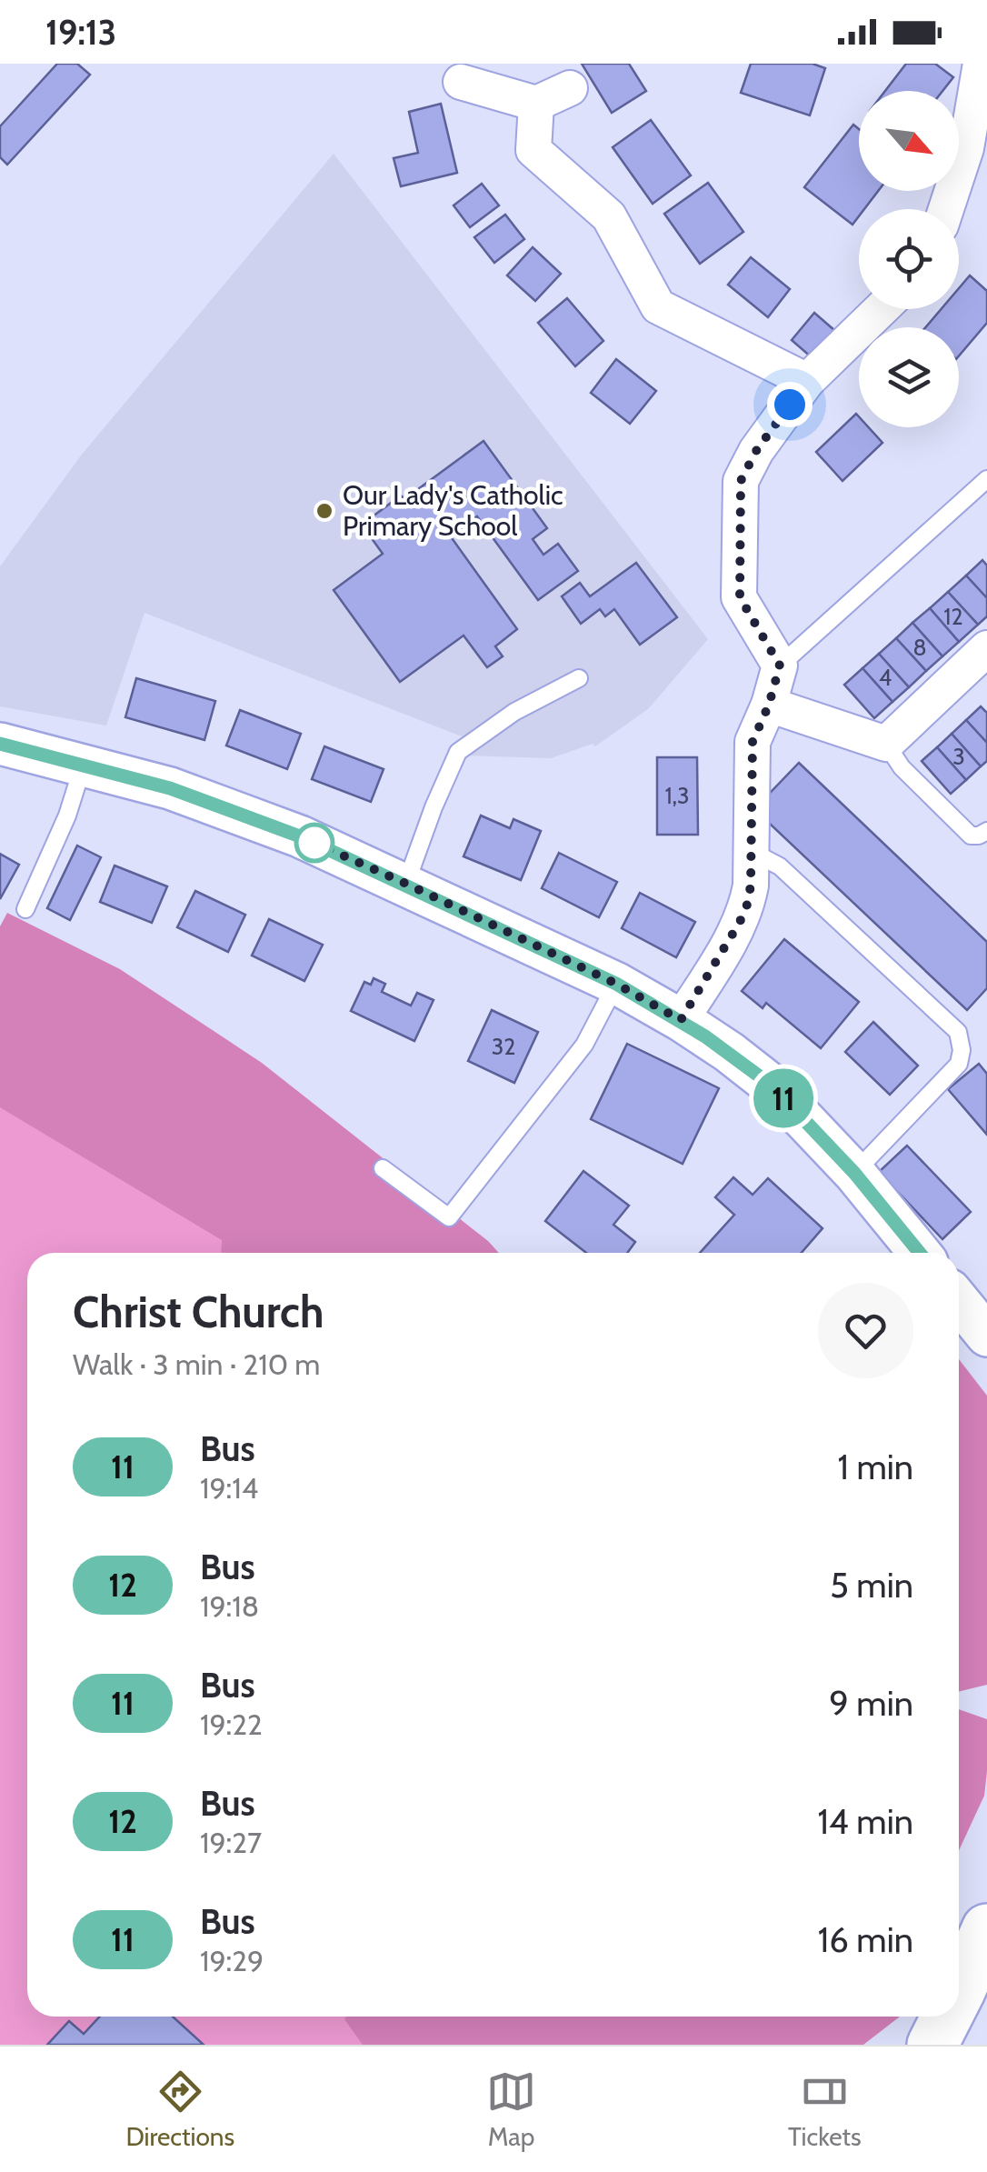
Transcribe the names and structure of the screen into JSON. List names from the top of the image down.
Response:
{
  "places": ["Our Lady's Catholic Primary School"],
  "lines": ["bus line 11"],
  "house_numbers": [
    "12",
    "8",
    "4",
    "3",
    "1,3",
    "32"
  ],
  "north": "bottom right",
  "page": {
    "status": "19:13",
    "on_map": "11",
    "heading": ["Christ Church", "Walk · 3 min · 210 m"],
    "list": [
      {
        "mark": "11",
        "name": "Bus",
        "note": "19:14",
        "value": "1 min"
      },
      {
        "mark": "12",
        "name": "Bus",
        "note": "19:18",
        "value": "5 min"
      },
      {
        "mark": "11",
        "name": "Bus",
        "note": "19:22",
        "value": "9 min"
      },
      {
        "mark": "12",
        "name": "Bus",
        "note": "19:27",
        "value": "14 min"
      },
      {
        "mark": "11",
        "name": "Bus",
        "note": "19:29",
        "value": "16 min"
      }
    ],
    "tabs": ["Directions", "Map", "Tickets"]
  }
}
